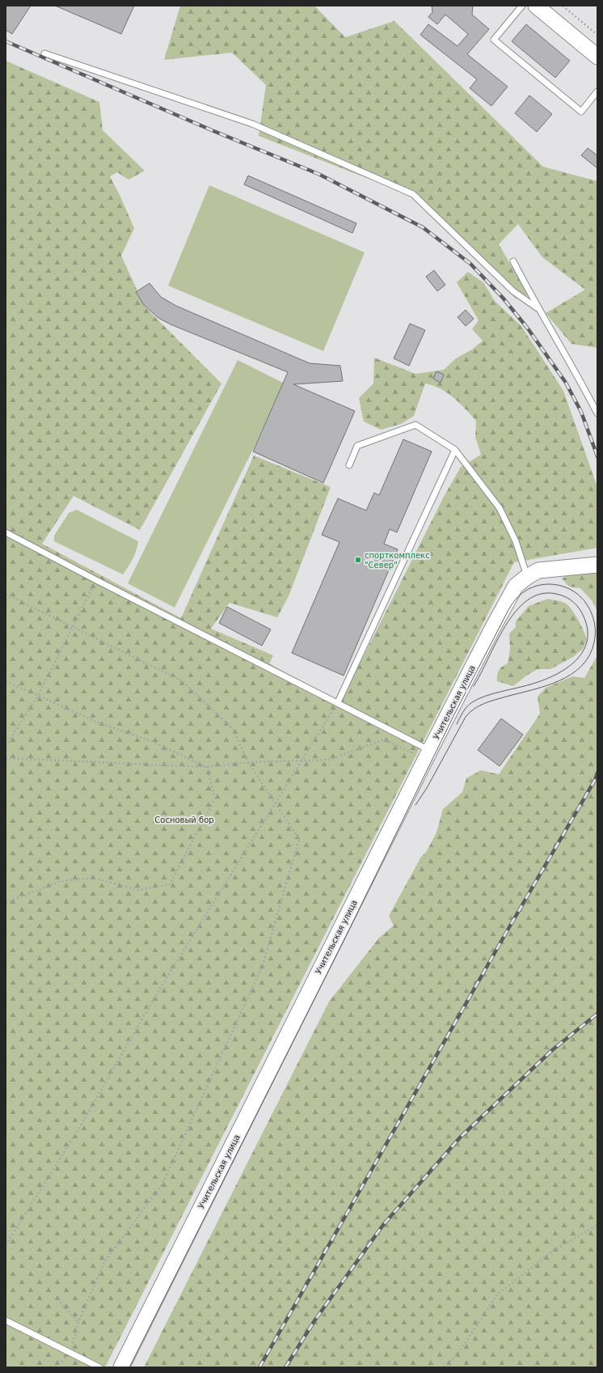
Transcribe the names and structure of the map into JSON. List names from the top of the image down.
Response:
{
  "streets": {
    "main road": ["Учительская улица"]
  },
  "parks": ["Сосновый бор"],
  "places": ["спорткомплекс \"Север\""]
}
